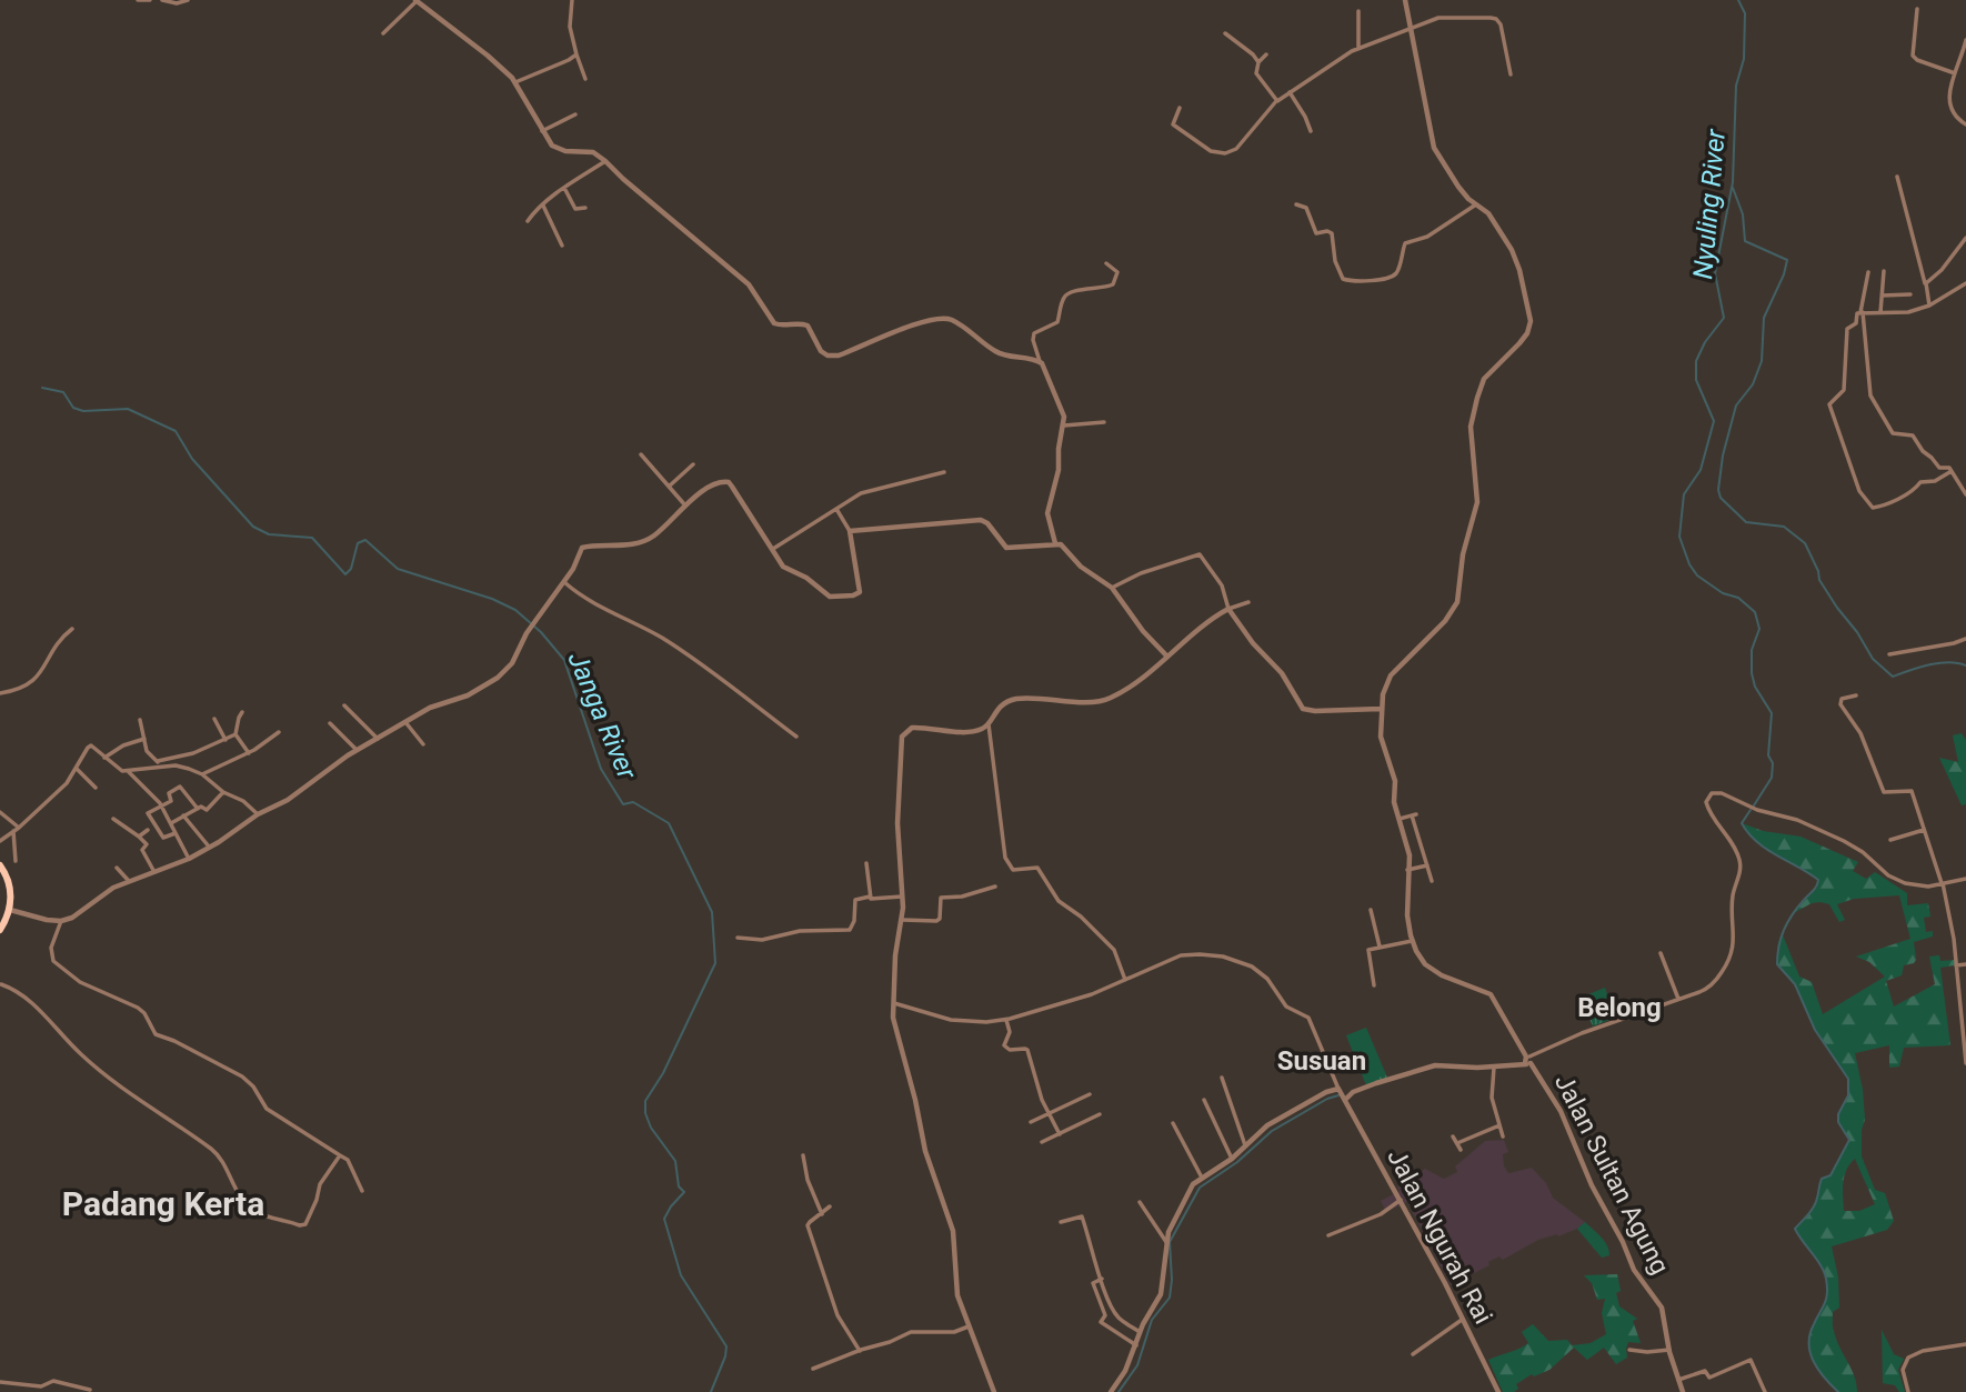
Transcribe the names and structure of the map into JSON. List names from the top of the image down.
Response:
{
  "streets": {
    "street": ["Jalan Sultan Agung", "Jalan Ngurah Rai"]
  },
  "districts": ["Belong", "Susuan", "Padang Kerta"],
  "water": ["Nyuling River", "Janga River"]
}
